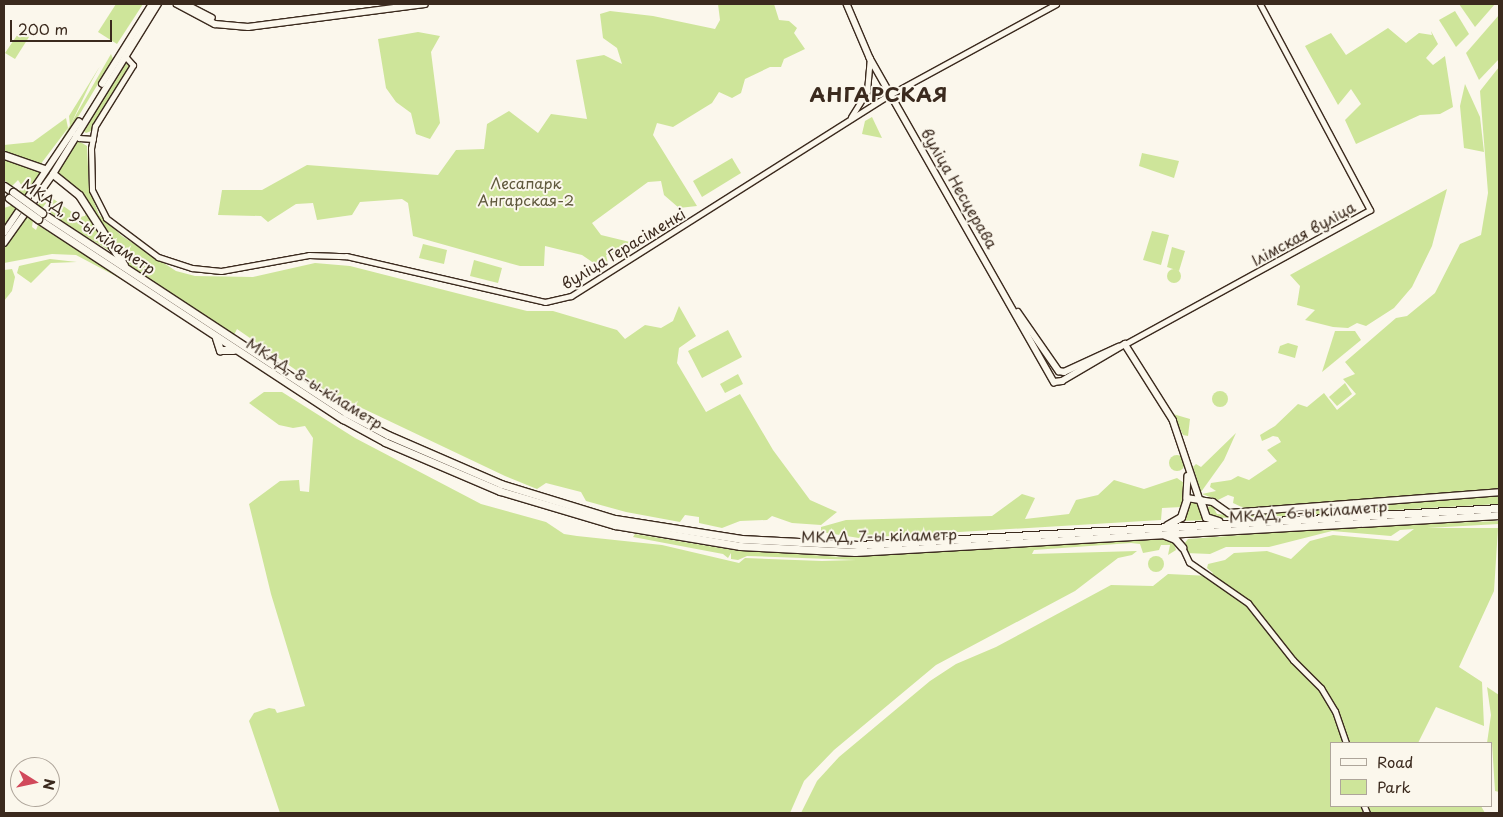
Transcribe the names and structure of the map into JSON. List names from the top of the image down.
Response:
{
  "streets": {
    "highway": [
      "МКАД, 9-ы кіламетр",
      "МКАД, 8-ы кіламетр",
      "МКАД, 6-ы кіламетр",
      "МКАД, 7-ы кіламетр"
    ],
    "main road": ["вуліца Несцерава", "Ілімская вуліца"],
    "street": ["вуліца Герасіменкі"]
  },
  "crossings": [
    ["вуліца Несцерава", "вуліца Герасіменкі"],
    ["МКАД, 9-ы кіламетр", "МКАД, 8-ы кіламетр"],
    ["МКАД, 8-ы кіламетр", "МКАД, 7-ы кіламетр"],
    ["МКАД, 6-ы кіламетр", "МКАД, 7-ы кіламетр"]
  ],
  "districts": ["АНГАРСКАЯ"],
  "parks": ["Лесапарк Ангарская-2"],
  "legend": ["Road", "Park"],
  "scale_bar": "200 m",
  "north": "right"
}
